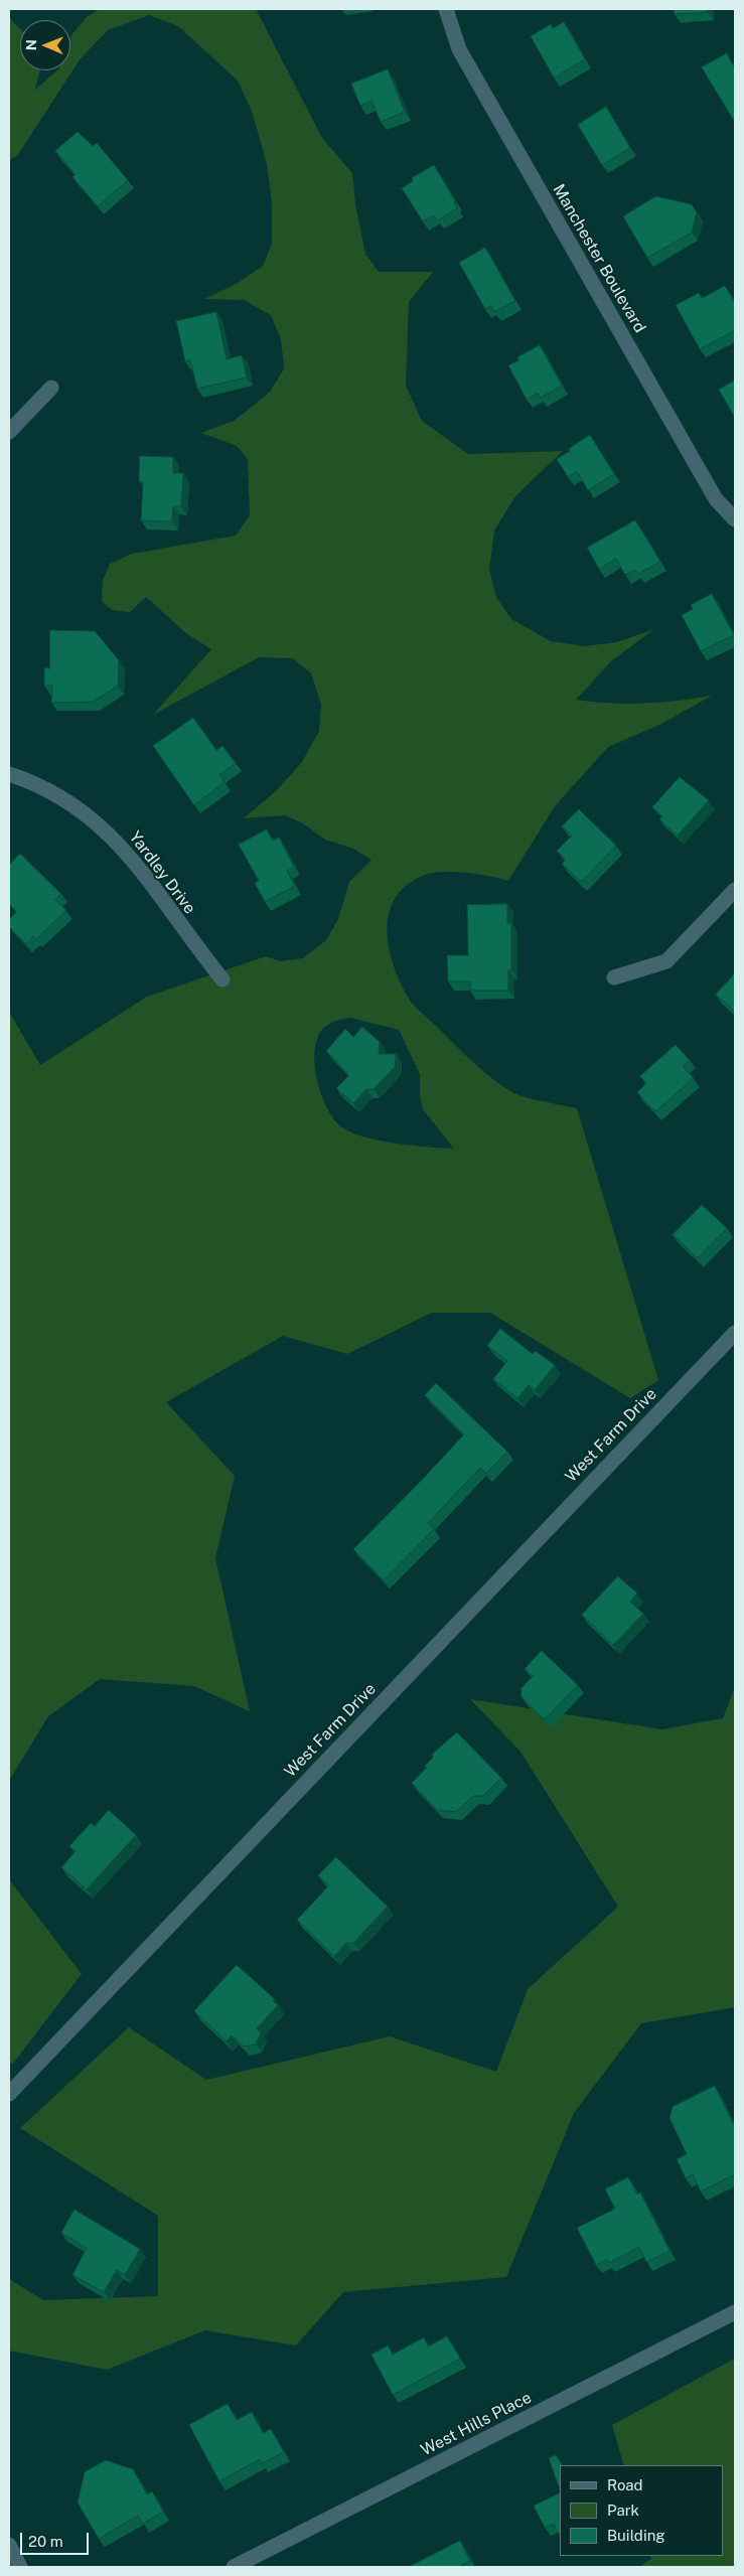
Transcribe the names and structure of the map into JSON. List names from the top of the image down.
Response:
{
  "streets": {
    "street": [
      "Manchester Boulevard",
      "Yardley Drive",
      "West Farm Drive",
      "West Hills Place"
    ]
  },
  "legend": ["Road", "Park", "Building"],
  "scale_bar": "20 m",
  "north": "left"
}
